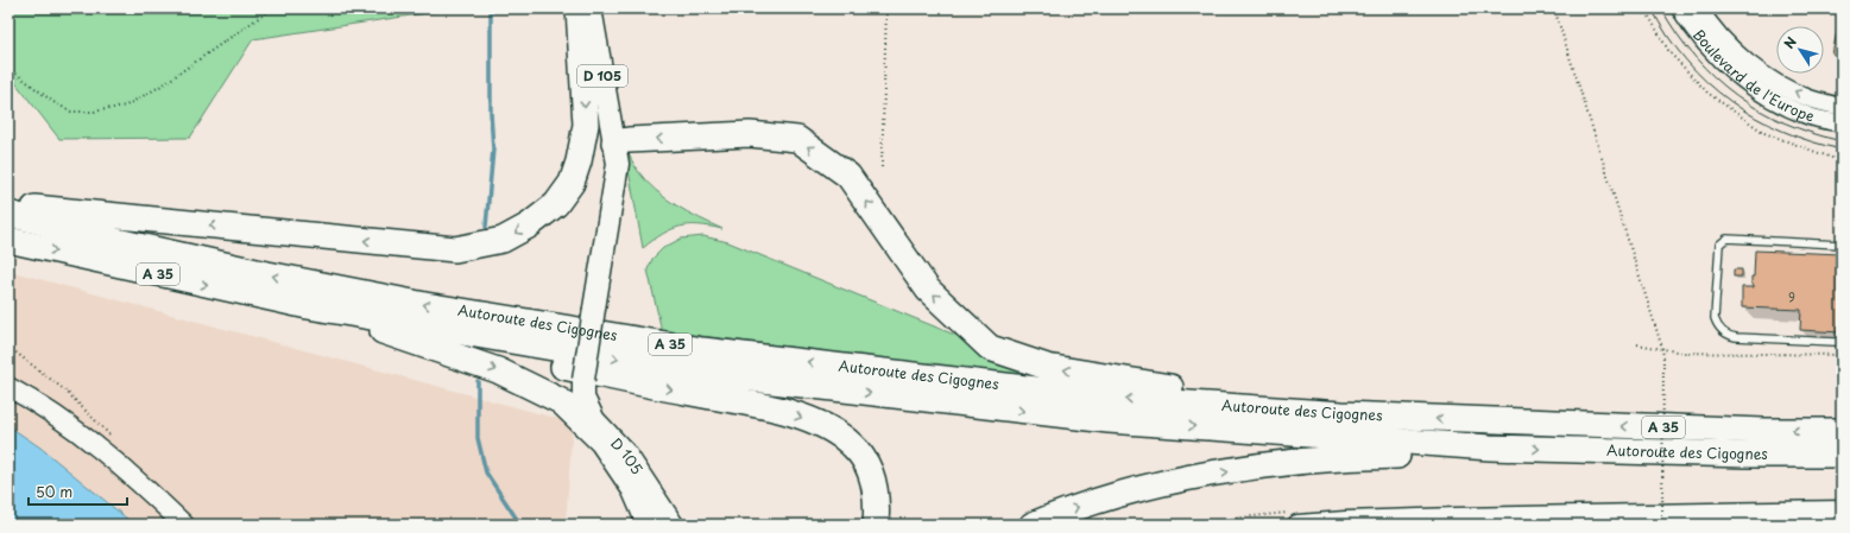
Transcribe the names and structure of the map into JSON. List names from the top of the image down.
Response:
{
  "streets": {
    "highway": ["A 35", "Autoroute des Cigognes"],
    "main road": ["D 105"],
    "street": ["Boulevard de l'Europe"]
  },
  "house_numbers": ["9"],
  "scale_bar": "50 m",
  "north": "top left"
}
